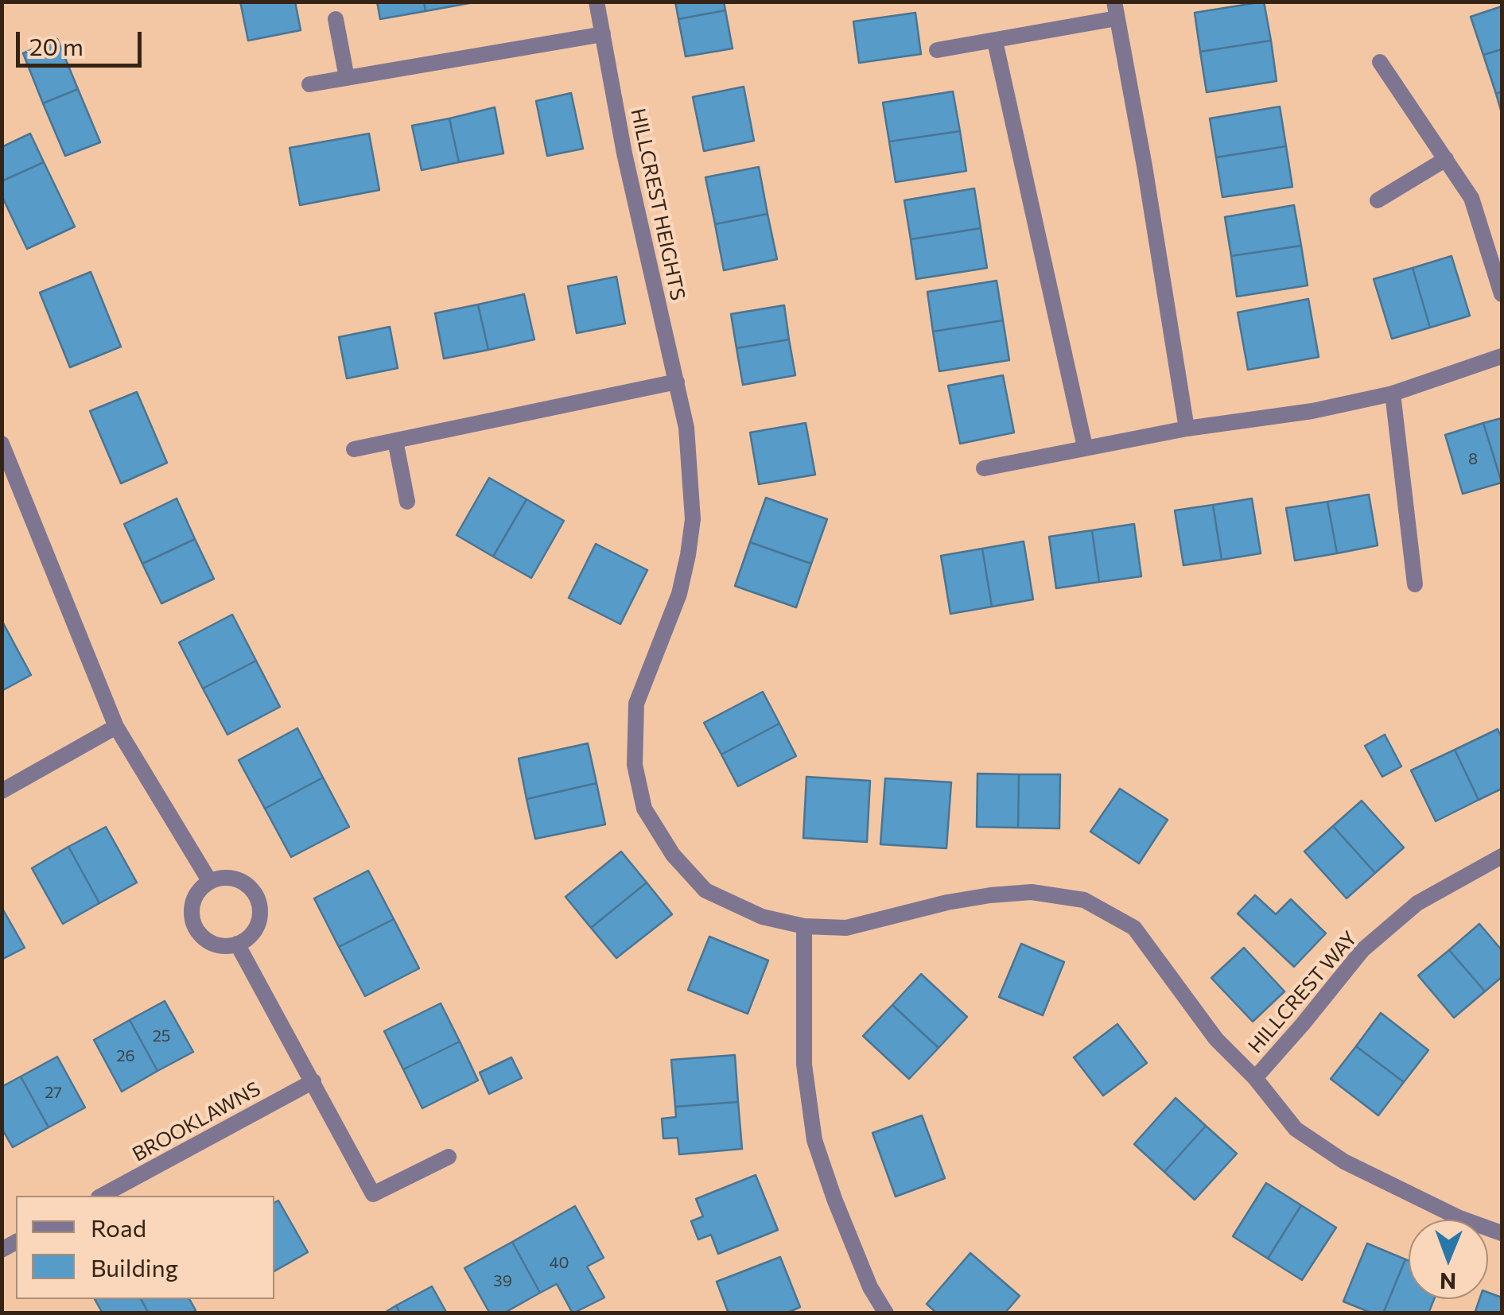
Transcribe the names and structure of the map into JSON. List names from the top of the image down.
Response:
{
  "streets": {
    "street": ["HILLCREST HEIGHTS", "HILLCREST WAY", "BROOKLAWNS"]
  },
  "crossings": [
    ["HILLCREST HEIGHTS", "HILLCREST WAY"]
  ],
  "house_numbers": [
    "8",
    "25",
    "26",
    "27",
    "40",
    "39"
  ],
  "legend": ["Road", "Building"],
  "scale_bar": "20 m",
  "north": "bottom"
}
